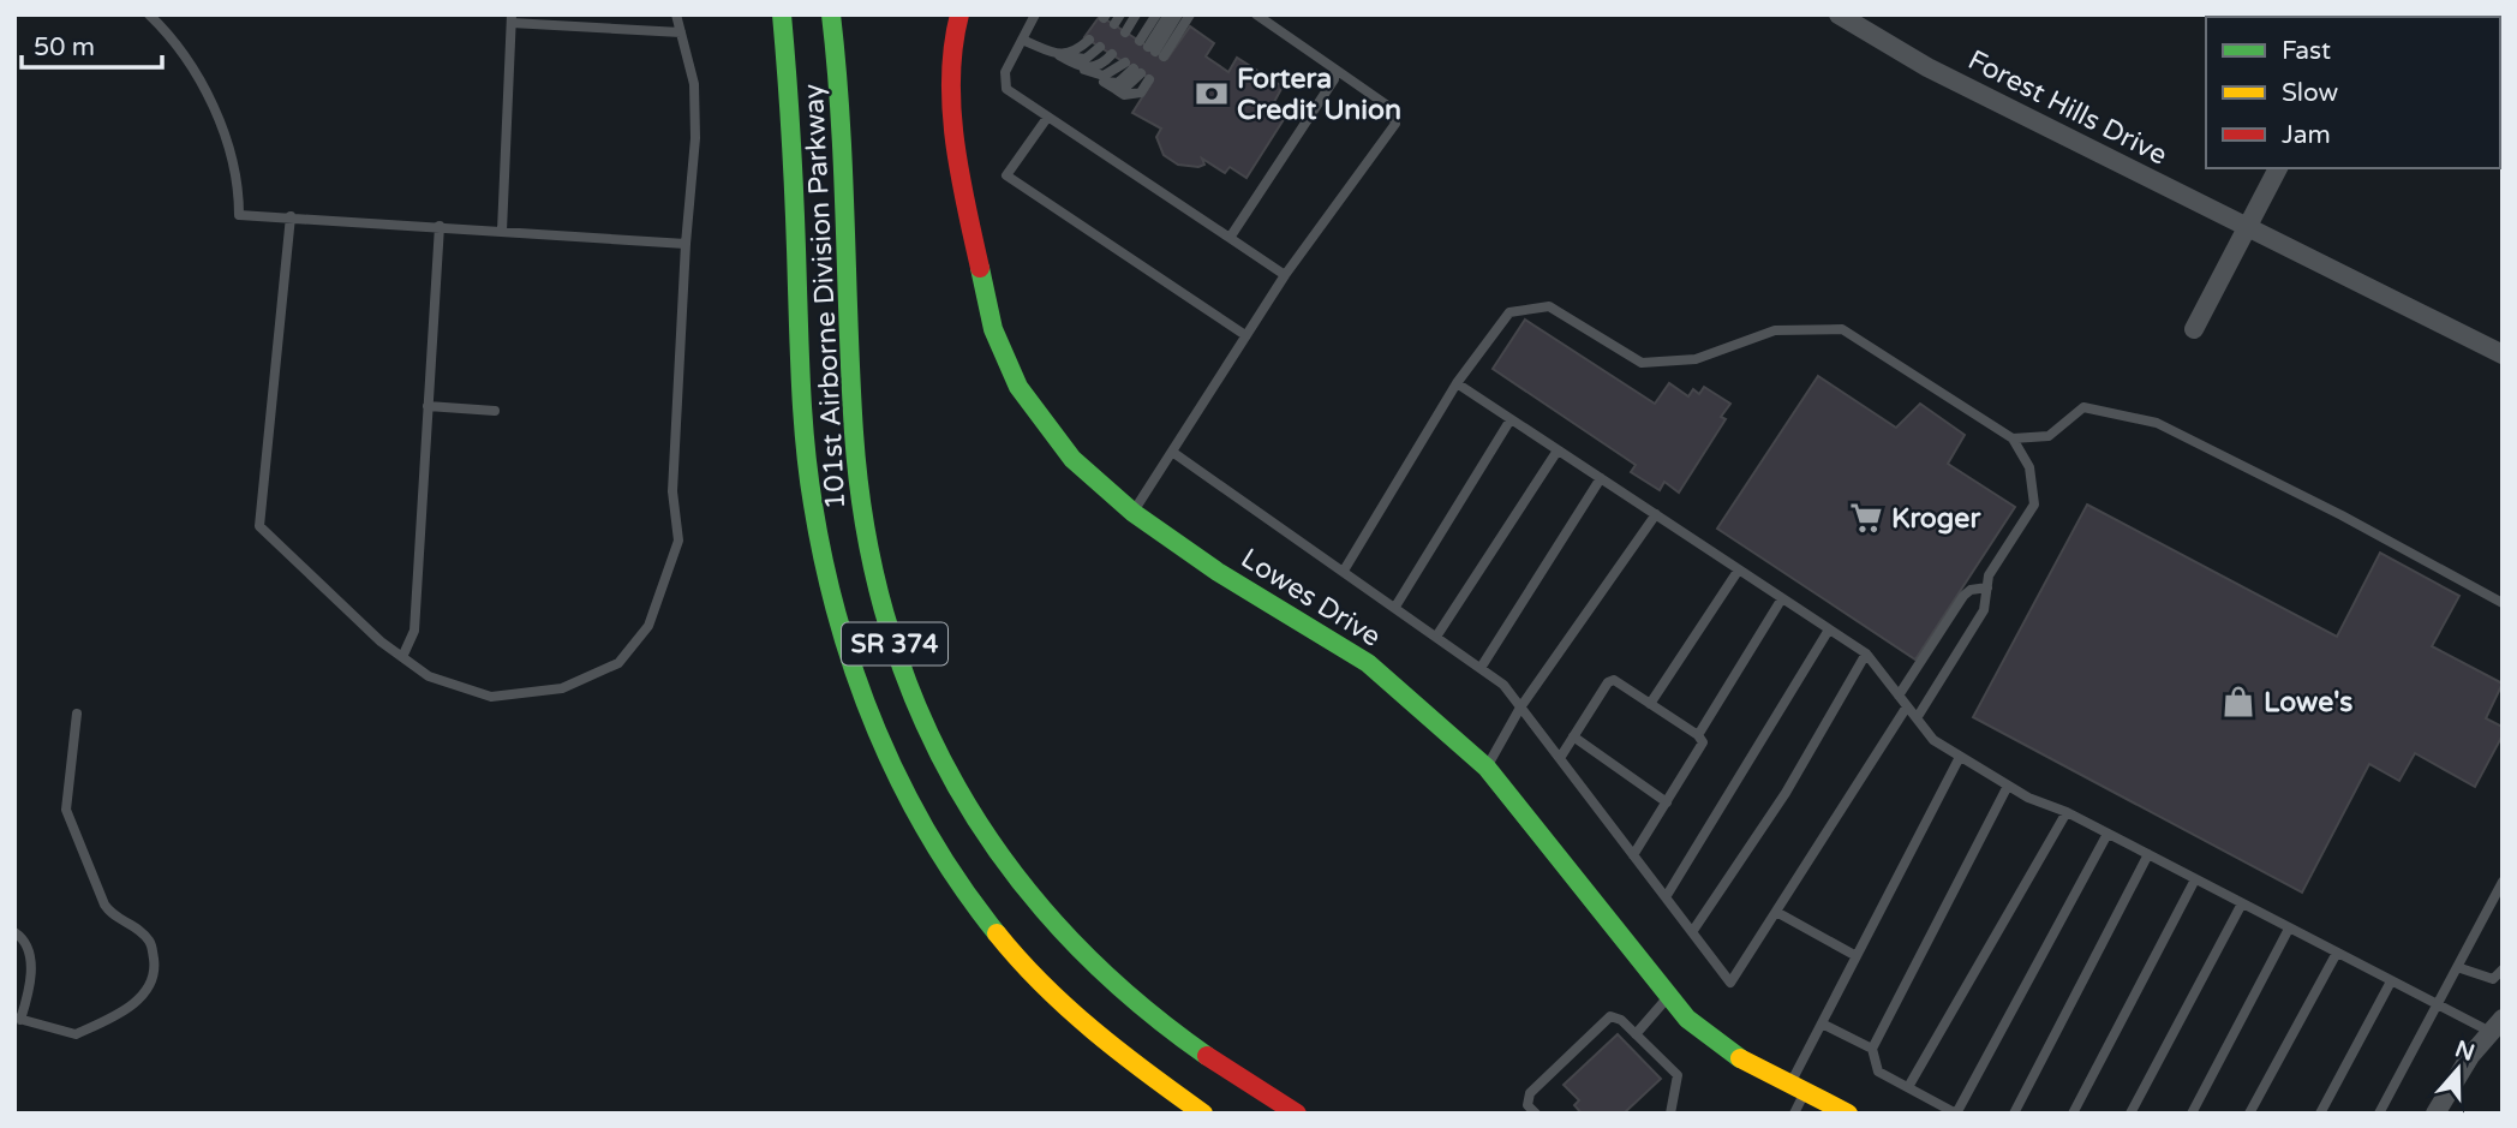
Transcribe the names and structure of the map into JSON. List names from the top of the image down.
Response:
{
  "streets": {
    "main road": ["101st Airborne Division Parkway", "Lowes Drive", "SR 374"],
    "street": ["Forest Hills Drive"]
  },
  "places": {
    "bank": ["Fortera Credit Union"],
    "supermarket": ["Kroger"],
    "shop": ["Lowe's"]
  },
  "legend": ["Fast", "Slow", "Jam"],
  "scale_bar": "50 m",
  "north": "top"
}
